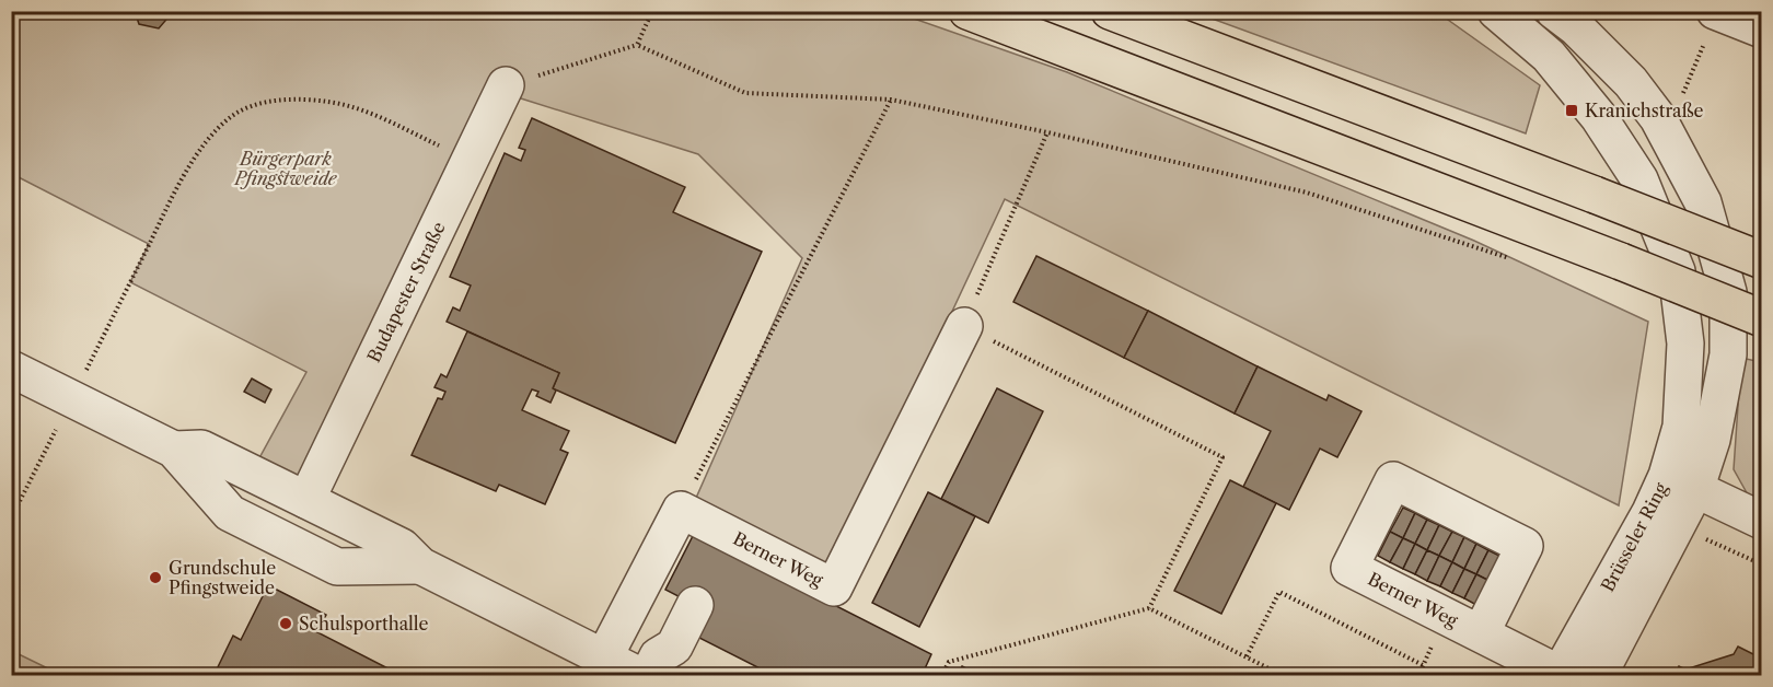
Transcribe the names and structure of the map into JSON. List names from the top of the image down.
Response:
{
  "streets": {
    "street": ["Budapester Straße", "Brüsseler Ring", "Berner Weg"]
  },
  "crossings": [
    ["Brüsseler Ring", "Berner Weg"]
  ],
  "parks": ["Bürgerpark Pfingstweide"],
  "places": {
    "transit": ["Kranichstraße"],
    "other": ["Grundschule Pfingstweide", "Schulsporthalle"]
  }
}
